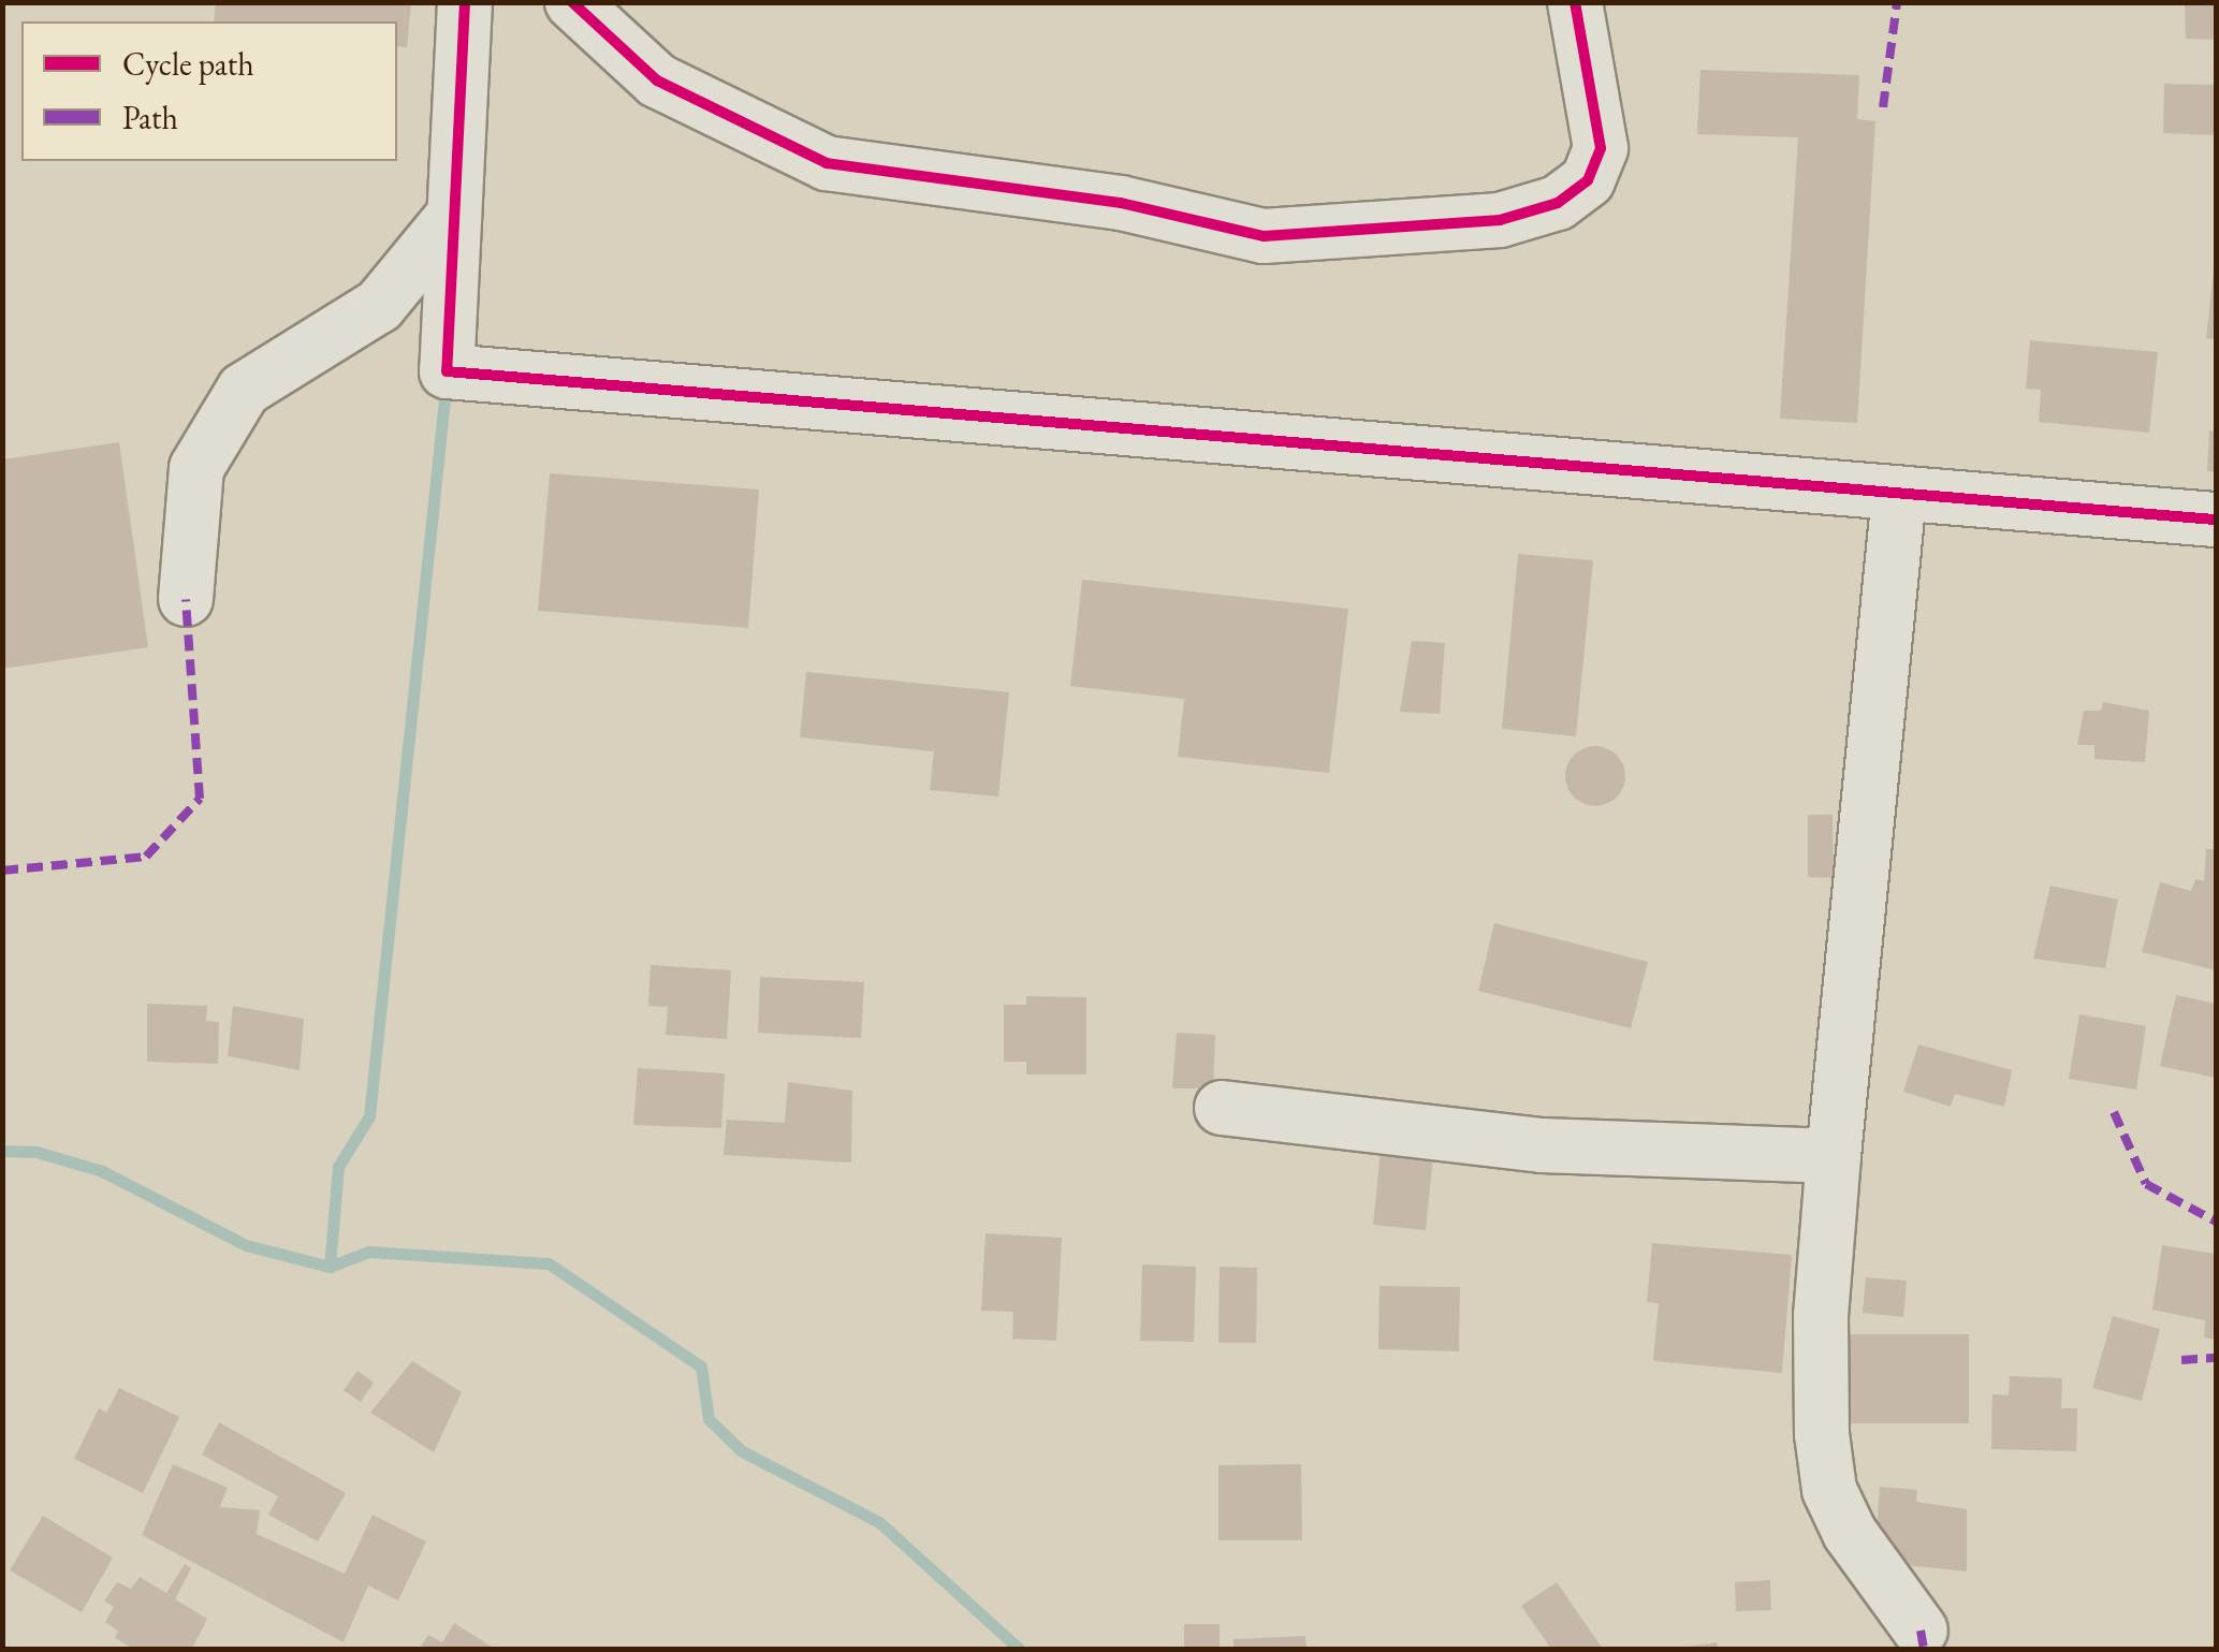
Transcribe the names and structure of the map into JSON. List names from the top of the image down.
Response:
{
  "legend": ["Cycle path", "Path"]
}
